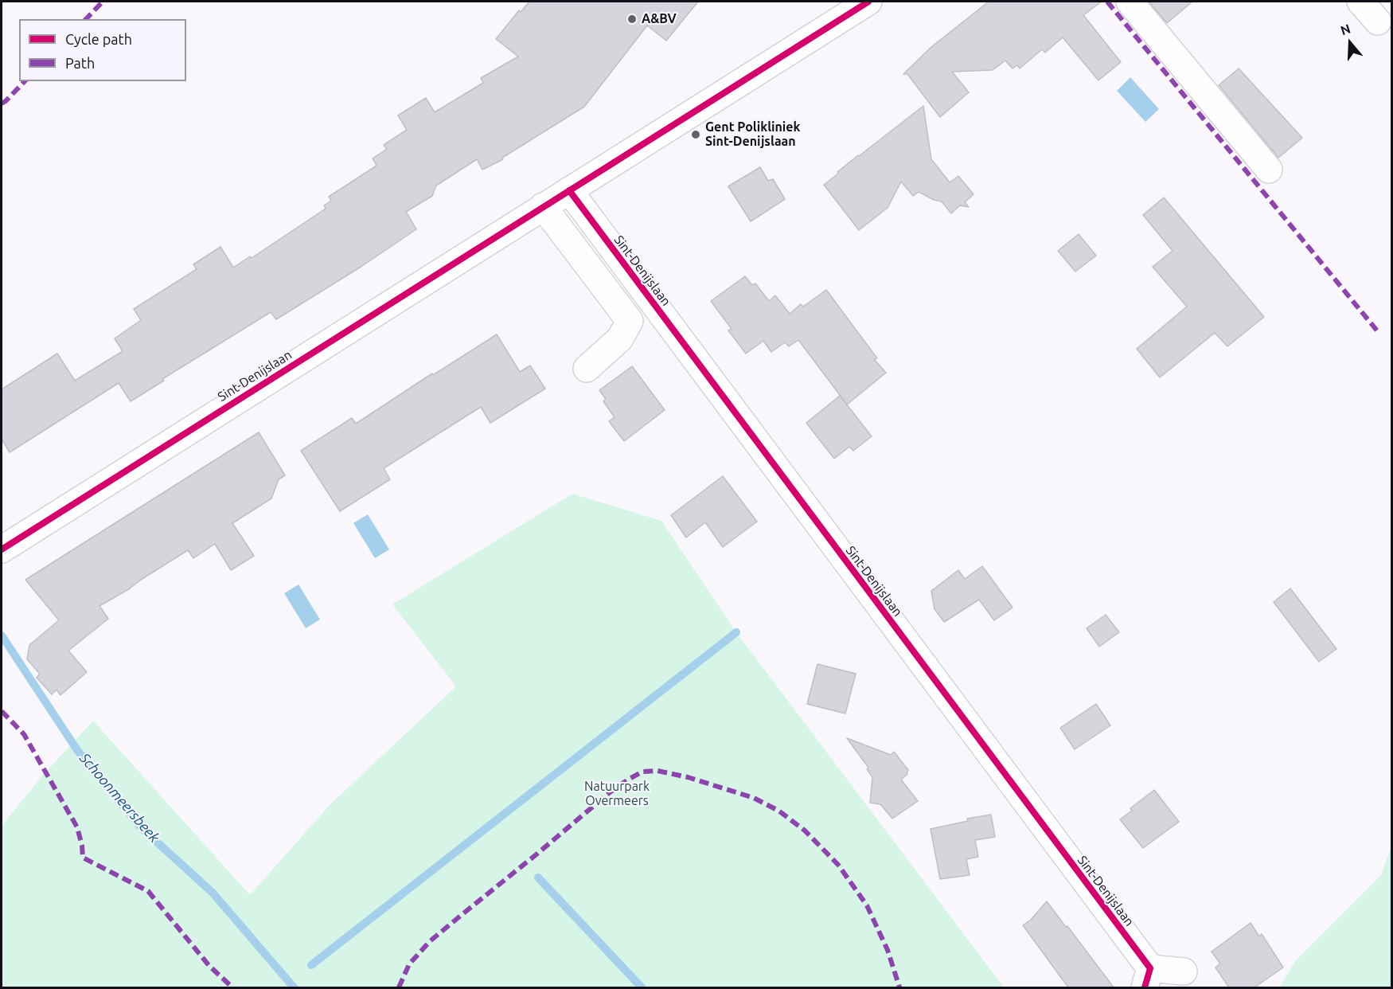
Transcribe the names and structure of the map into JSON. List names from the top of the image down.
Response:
{
  "streets": {
    "street": ["Sint-Denijslaan"]
  },
  "water": ["Schoonmeersbeek"],
  "parks": ["Natuurpark Overmeers"],
  "places": ["A&BV", "Gent Polikliniek Sint-Denijslaan"],
  "legend": ["Cycle path", "Path"],
  "north": "top"
}
